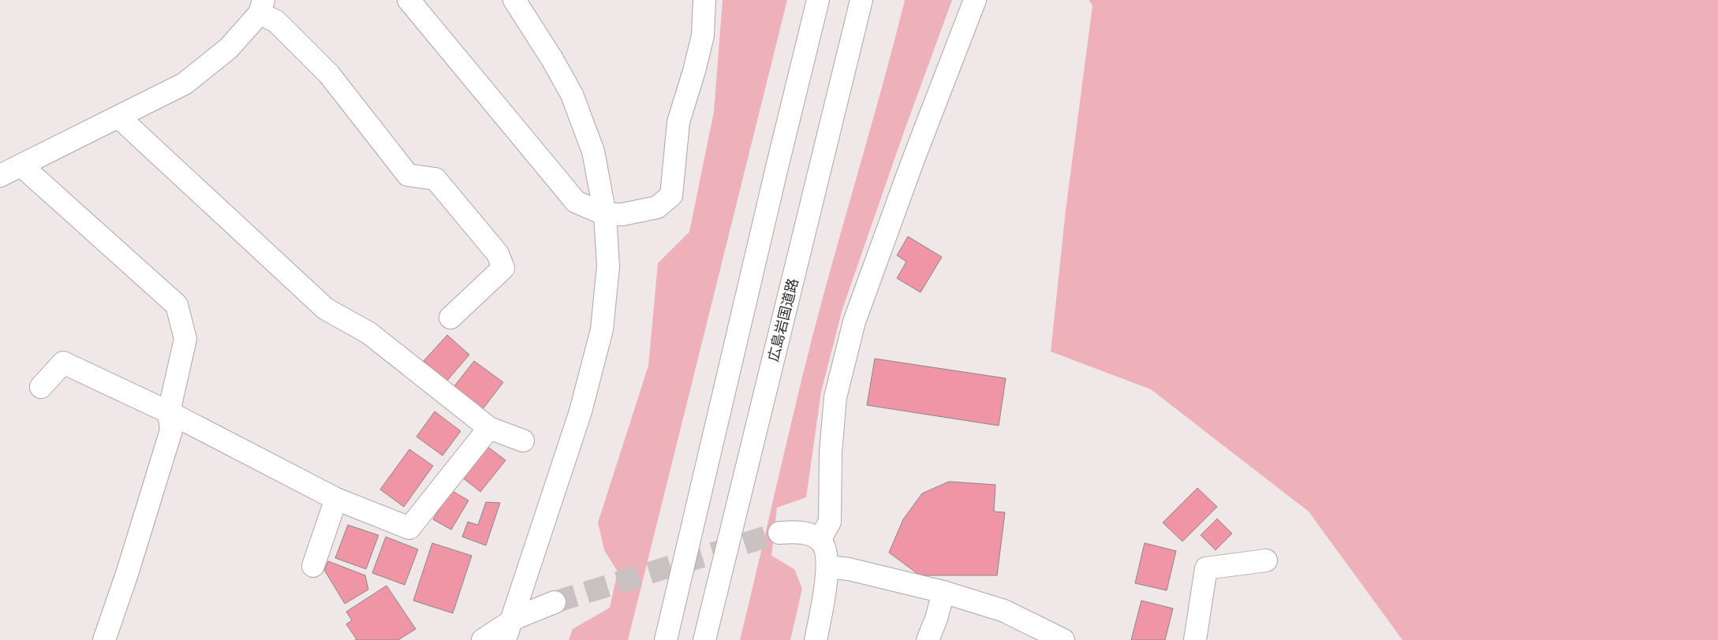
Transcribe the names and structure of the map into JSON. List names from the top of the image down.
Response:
{
  "streets": {
    "main road": ["広島岩国道路"]
  }
}
